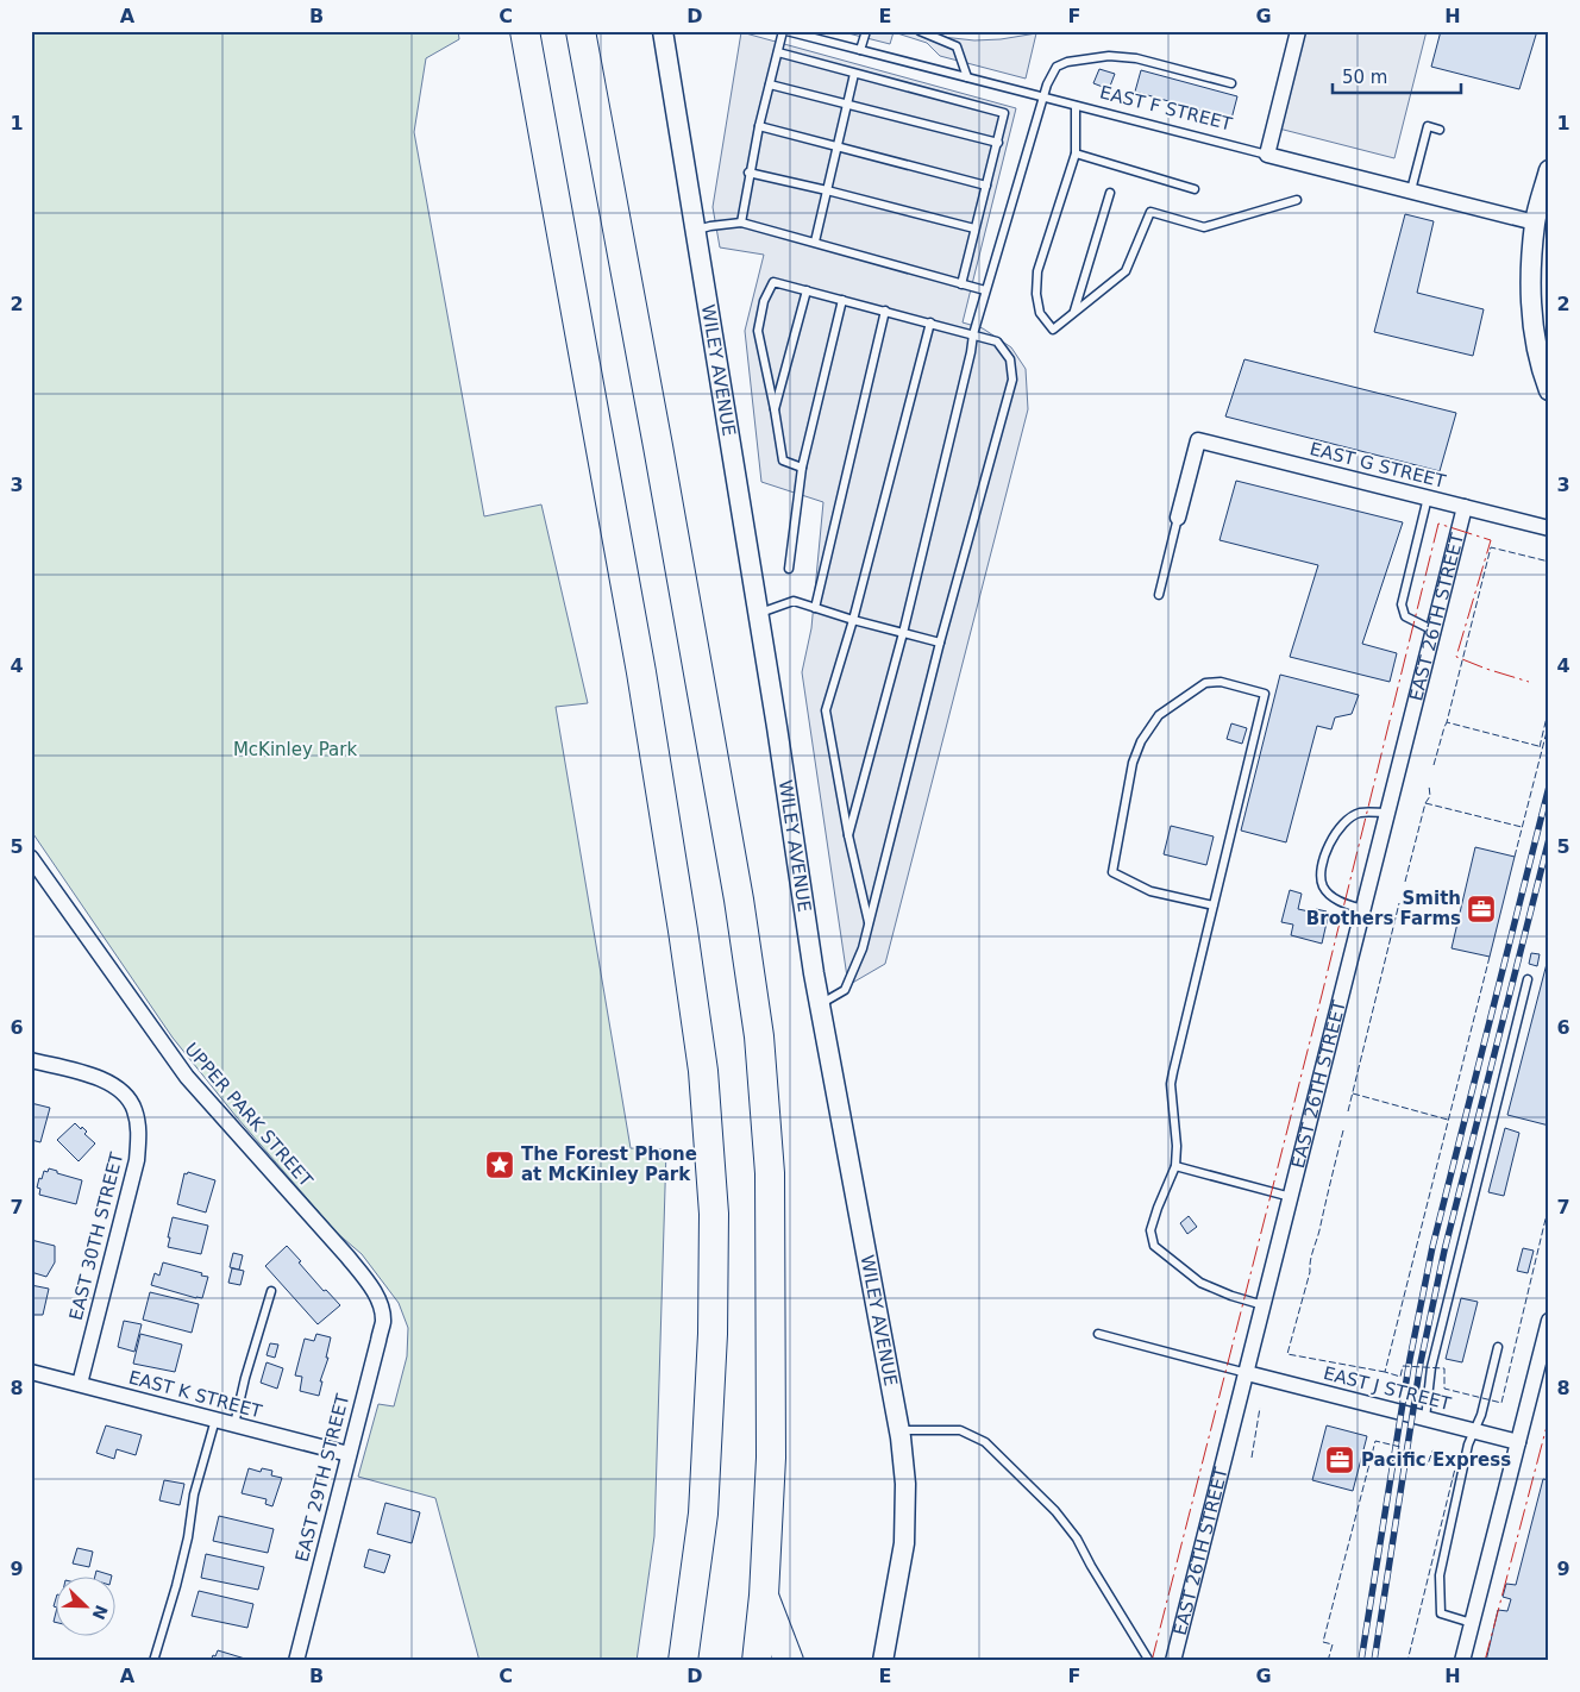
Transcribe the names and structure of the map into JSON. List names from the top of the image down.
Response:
{
  "streets": {
    "street": [
      "EAST F STREET",
      "WILEY AVENUE",
      "EAST G STREET",
      "EAST 26TH STREET",
      "UPPER PARK STREET",
      "EAST 30TH STREET",
      "EAST J STREET",
      "EAST K STREET",
      "EAST 29TH STREET"
    ]
  },
  "crossings": [
    ["EAST G STREET", "EAST 26TH STREET"],
    ["EAST 26TH STREET", "EAST J STREET"],
    ["UPPER PARK STREET", "EAST 29TH STREET"],
    ["EAST 30TH STREET", "EAST K STREET"],
    ["EAST K STREET", "EAST 29TH STREET"]
  ],
  "parks": ["McKinley Park"],
  "places": {
    "office": ["Smith Brothers Farms", "Pacific Express"],
    "place": ["The Forest Phone at McKinley Park"]
  },
  "scale_bar": "50 m",
  "north": "bottom right",
  "grid": {
    "columns": [
      "A",
      "B",
      "C",
      "D",
      "E",
      "F",
      "G",
      "H"
    ],
    "rows": [
      "1",
      "2",
      "3",
      "4",
      "5",
      "6",
      "7",
      "8",
      "9"
    ]
  }
}
